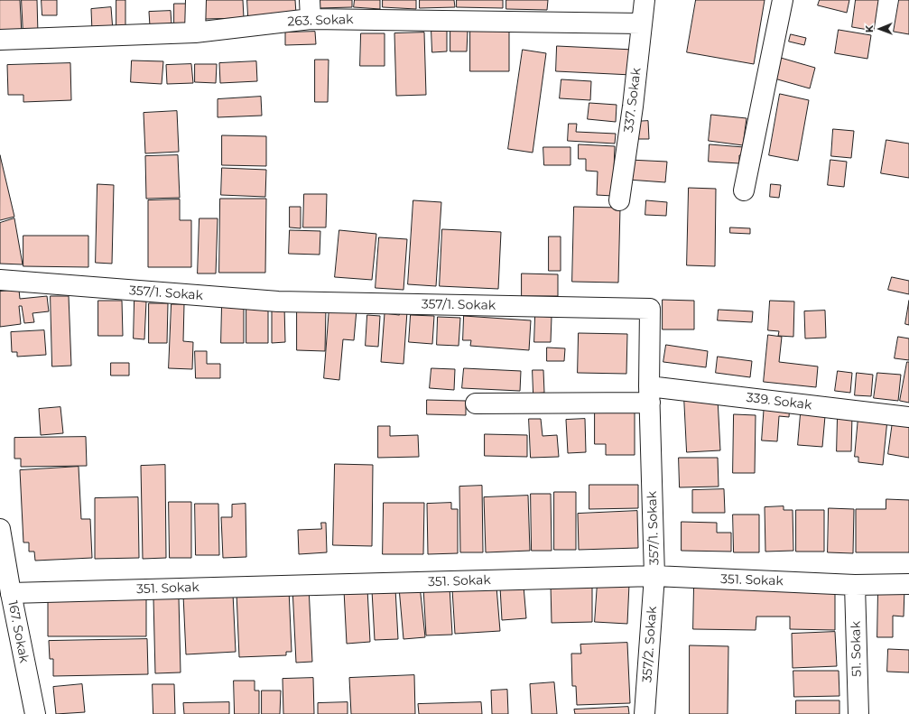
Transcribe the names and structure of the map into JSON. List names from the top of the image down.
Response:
{
  "streets": {
    "street": [
      "263. Sokak",
      "337. Sokak",
      "357/1. Sokak",
      "339. Sokak",
      "351. Sokak",
      "167. Sokak",
      "357/2. Sokak",
      "51. Sokak"
    ]
  },
  "crossings": [
    ["263. Sokak", "337. Sokak"],
    ["357/1. Sokak", "339. Sokak"],
    ["357/1. Sokak", "351. Sokak"],
    ["357/1. Sokak", "357/2. Sokak"],
    ["351. Sokak", "167. Sokak"],
    ["351. Sokak", "357/2. Sokak"],
    ["351. Sokak", "51. Sokak"]
  ],
  "north": "left"
}
